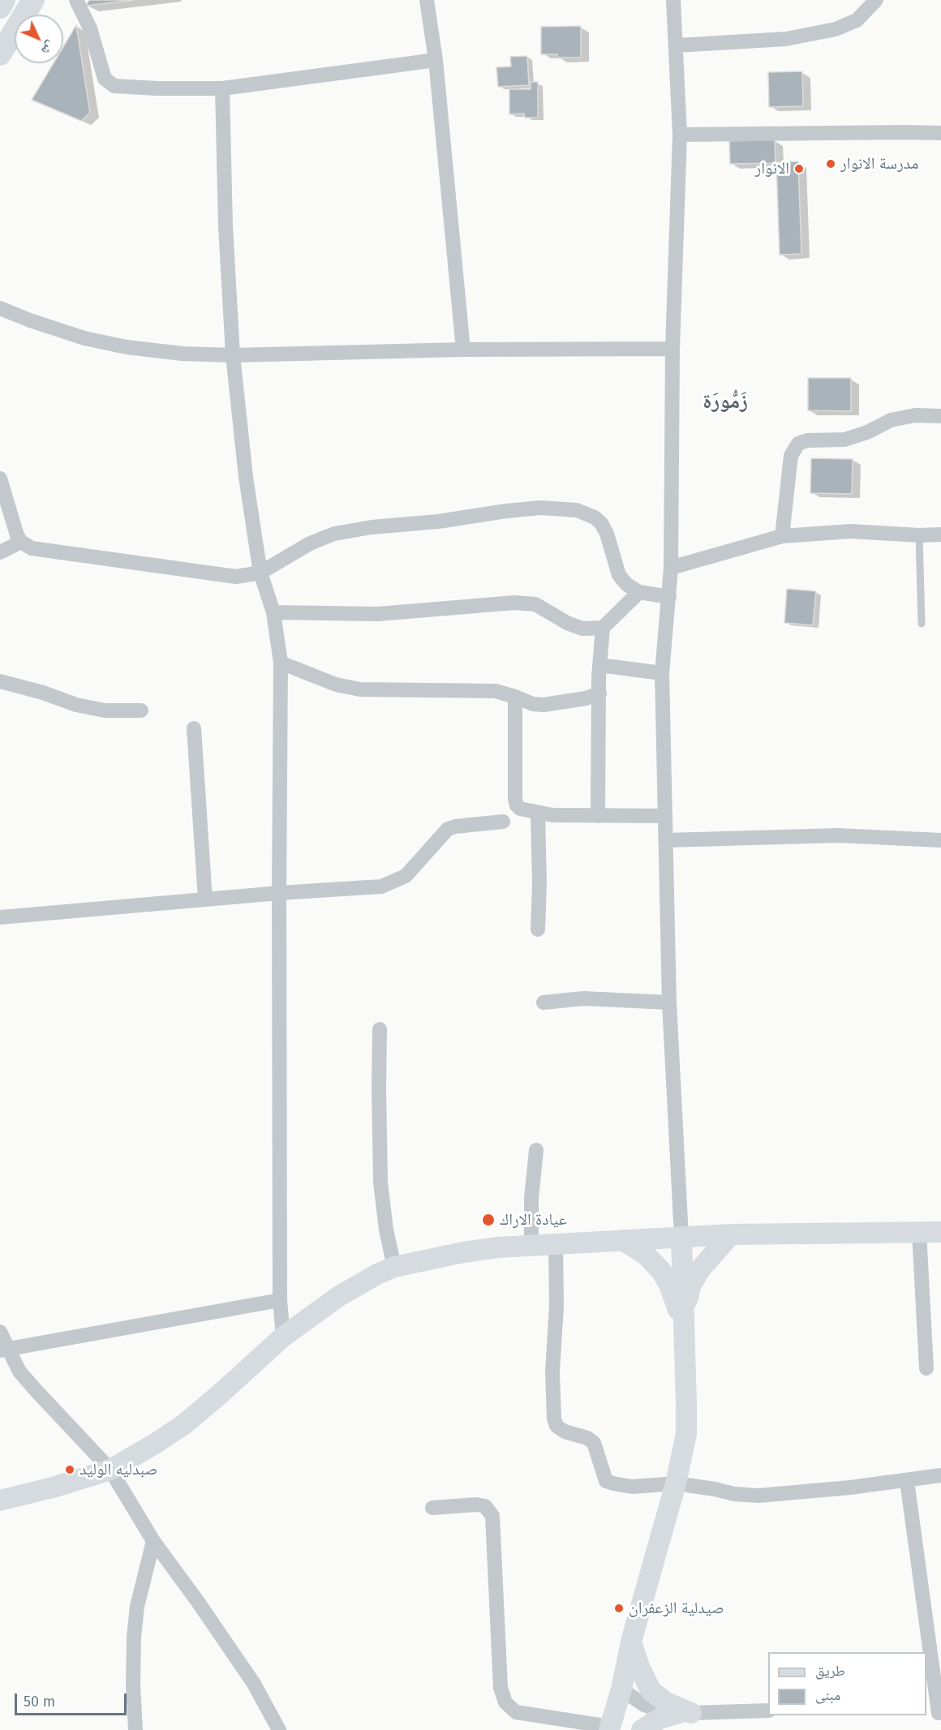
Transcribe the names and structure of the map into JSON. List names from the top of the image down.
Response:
{
  "districts": ["زَمُّورَة"],
  "places": [
    "مدرسة الانوار",
    "الانوار",
    "عيادة الاراك",
    "صبدليه الوليد",
    "صيدلية الزعفران"
  ],
  "legend": ["طريق", "مبنى"],
  "scale_bar": "50 m",
  "north": "bottom right"
}
